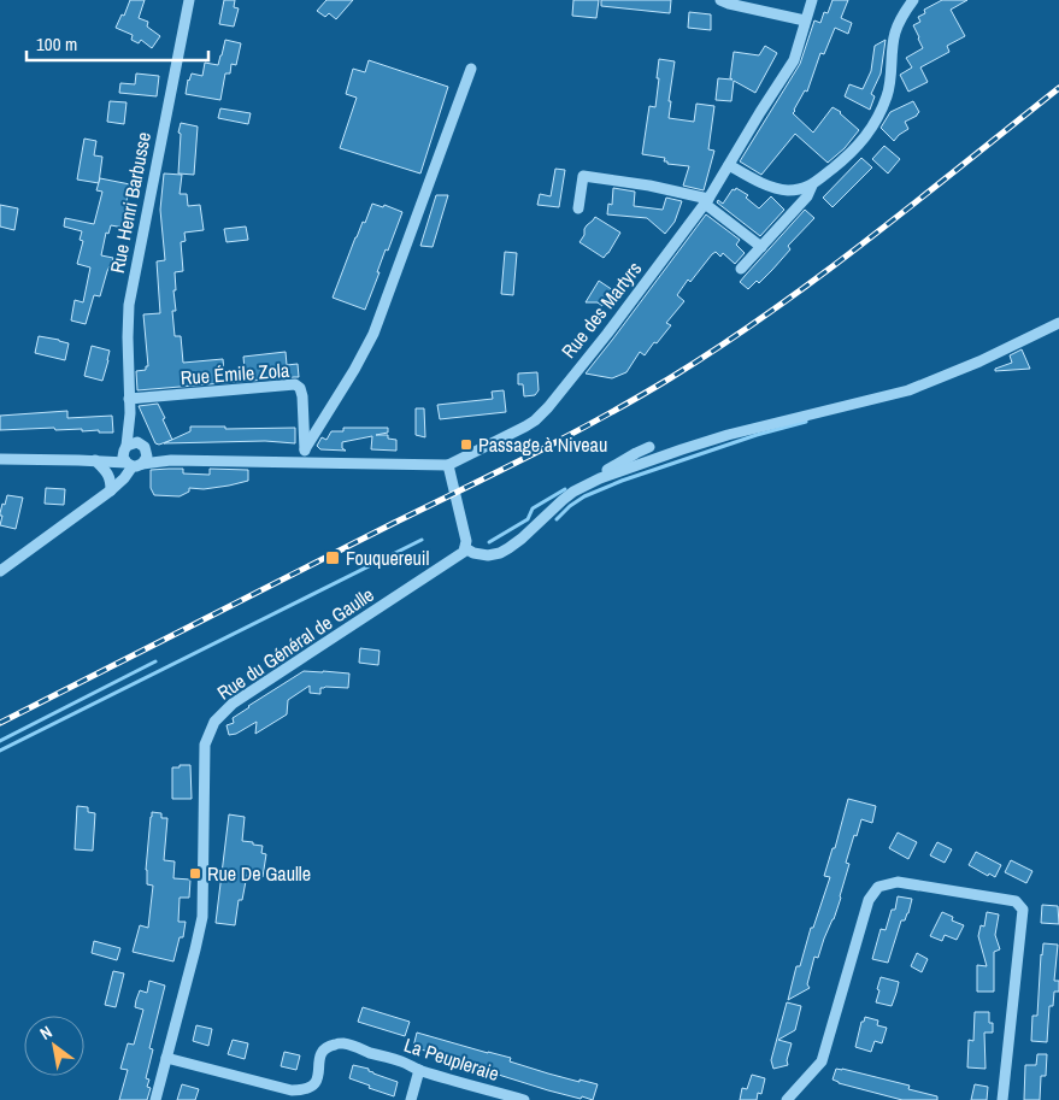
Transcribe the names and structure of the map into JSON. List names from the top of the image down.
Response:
{
  "streets": {
    "street": [
      "Rue Henri Barbusse",
      "Rue des Martyrs",
      "Rue Émile Zola",
      "Rue du Général de Gaulle",
      "La Peupleraie"
    ]
  },
  "crossings": [
    ["Rue Henri Barbusse", "Rue Émile Zola"],
    ["Rue du Général de Gaulle", "La Peupleraie"]
  ],
  "places": {
    "transit": ["Passage à Niveau", "Fouquereuil", "Rue De Gaulle"]
  },
  "scale_bar": "100 m",
  "north": "top left"
}
